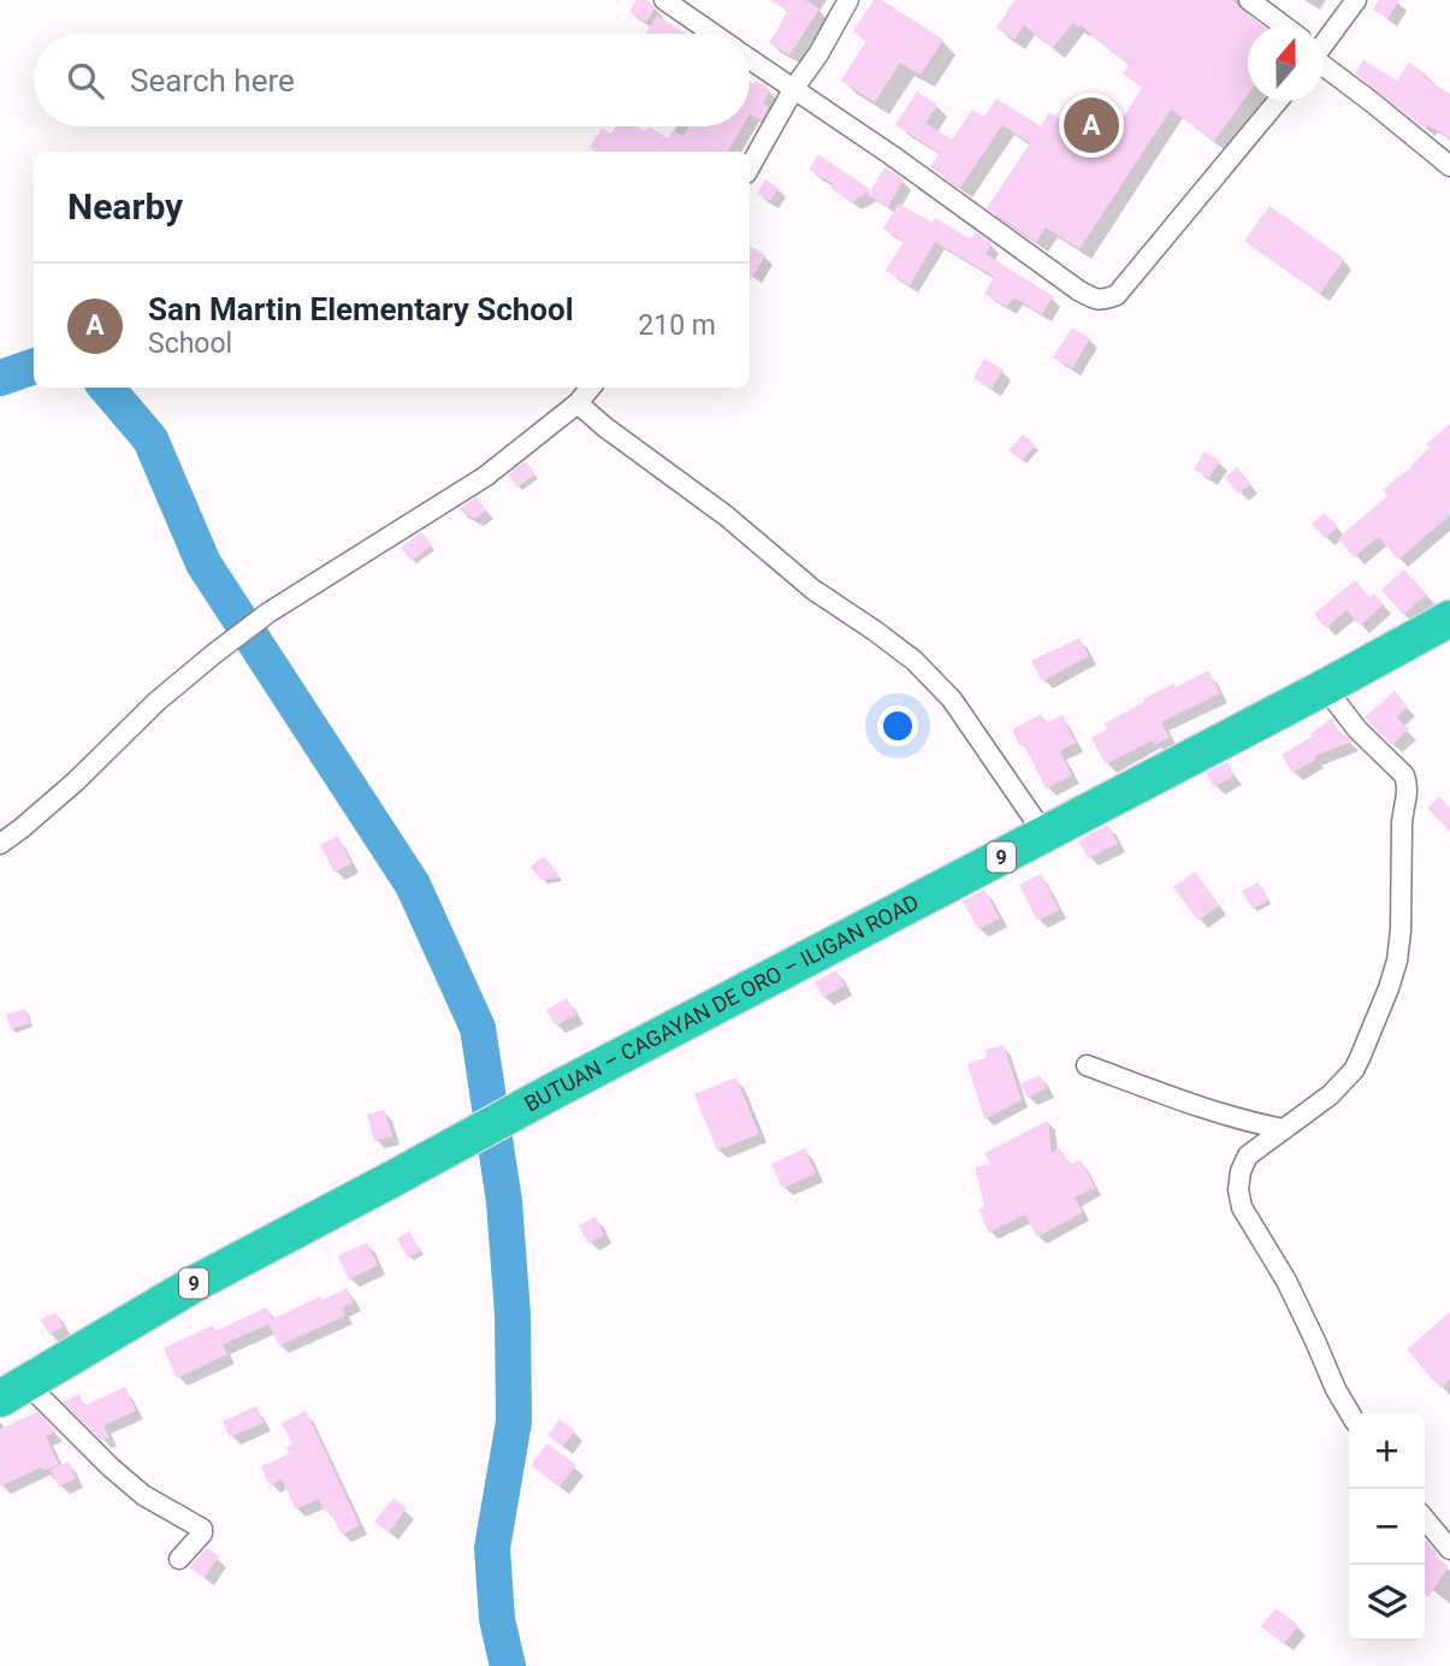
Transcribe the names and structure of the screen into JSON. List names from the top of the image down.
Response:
{
  "streets": {
    "highway": ["9", "BUTUAN – CAGAYAN DE ORO – ILIGAN ROAD"]
  },
  "north": "top",
  "page": {
    "search": "Search here",
    "pins": "A",
    "heading": "Nearby",
    "list": [
      {
        "mark": "A",
        "name": "San Martin Elementary School",
        "note": "School",
        "value": "210 m"
      }
    ],
    "map_buttons": ["+", "−"]
  }
}
